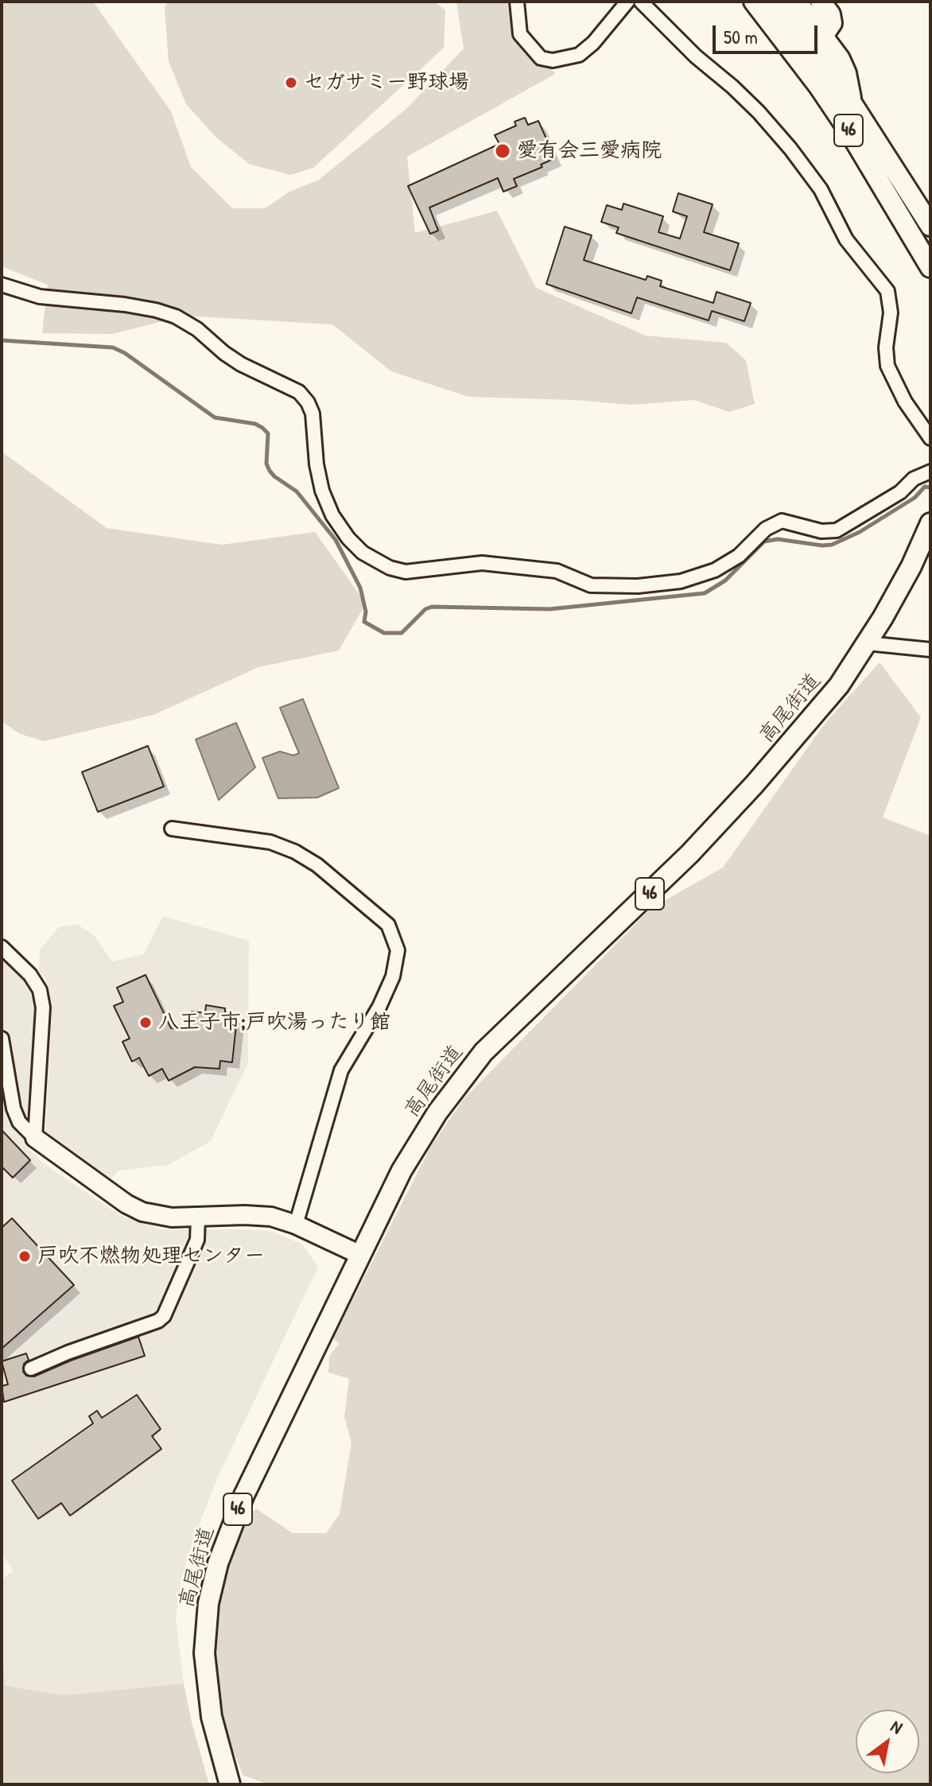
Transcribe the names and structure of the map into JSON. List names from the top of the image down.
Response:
{
  "streets": {
    "main road": ["46", "高尾街道"]
  },
  "places": [
    "セガサミー野球場",
    "愛有会三愛病院",
    "八王子市;戸吹湯ったり館",
    "戸吹不燃物処理センター"
  ],
  "scale_bar": "50 m",
  "north": "top right"
}
